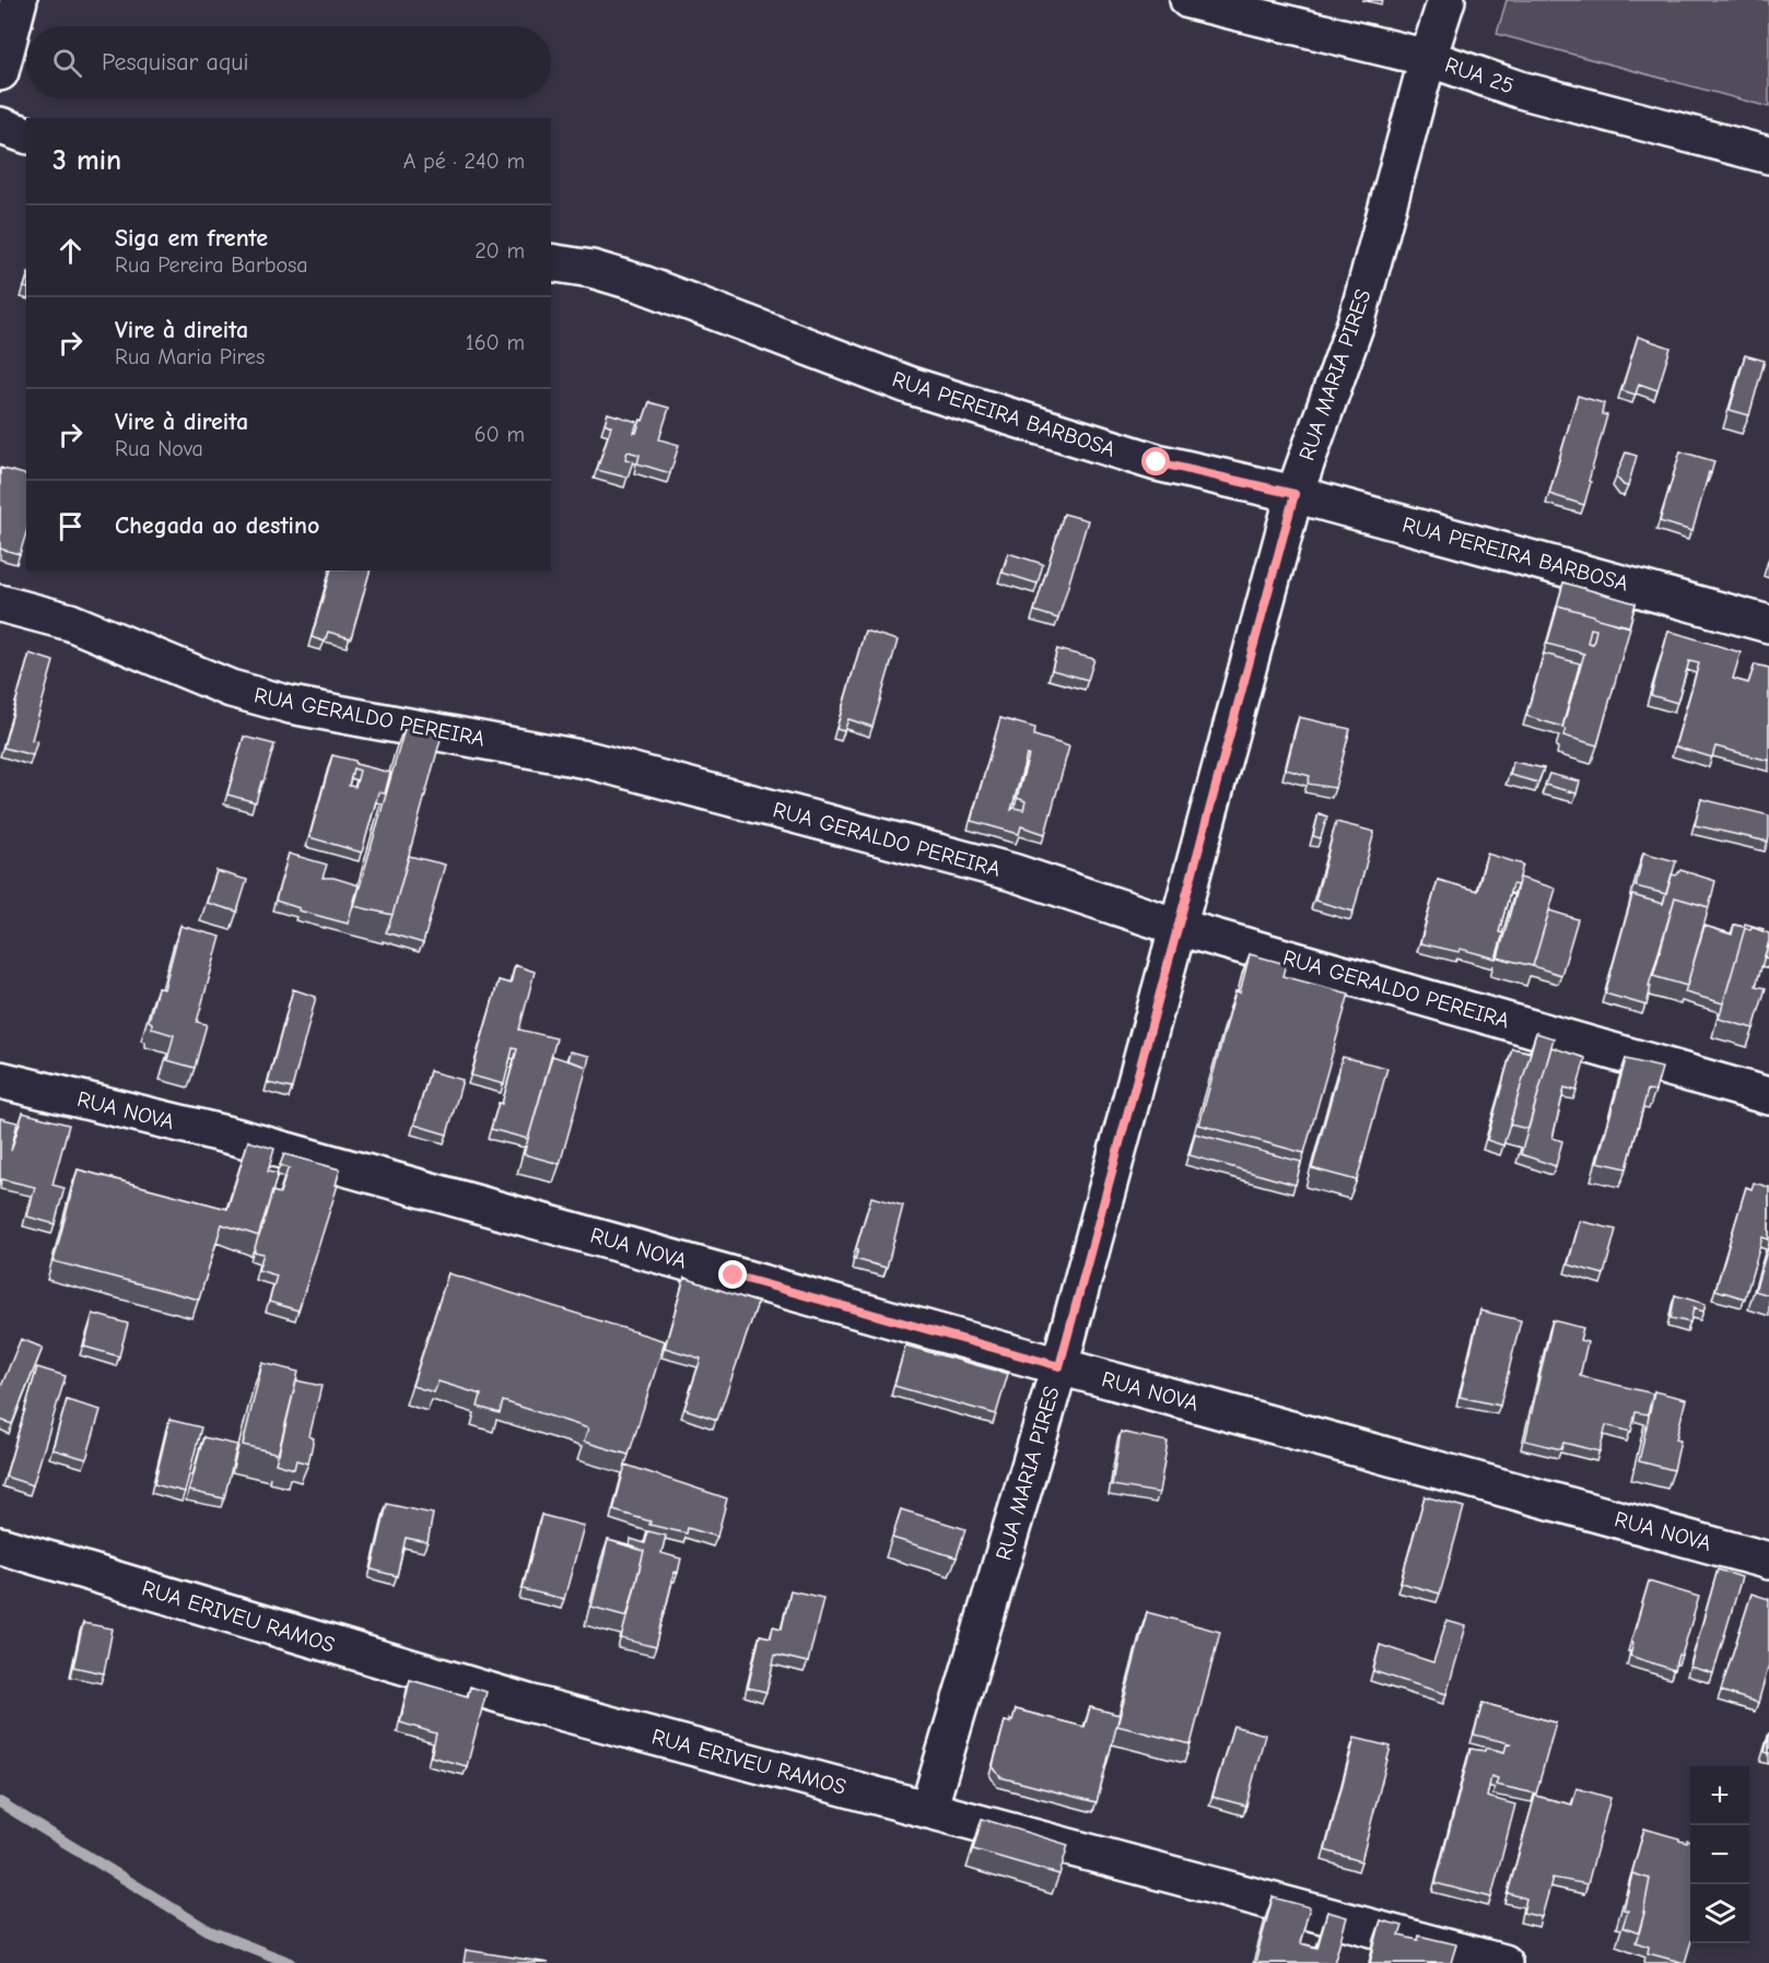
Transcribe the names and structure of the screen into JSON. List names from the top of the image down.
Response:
{
  "streets": {
    "street": [
      "RUA 25",
      "RUA MARIA PIRES",
      "RUA PEREIRA BARBOSA",
      "RUA GERALDO PEREIRA",
      "RUA NOVA",
      "RUA ERIVEU RAMOS"
    ]
  },
  "crossings": [
    ["RUA 25", "RUA MARIA PIRES"],
    ["RUA MARIA PIRES", "RUA PEREIRA BARBOSA"],
    ["RUA MARIA PIRES", "RUA GERALDO PEREIRA"],
    ["RUA MARIA PIRES", "RUA NOVA"],
    ["RUA MARIA PIRES", "RUA ERIVEU RAMOS"]
  ],
  "page": {
    "search": "Pesquisar aqui",
    "heading": ["3 min", "A pé · 240 m"],
    "list": [
      ["Siga em frente", "Rua Pereira Barbosa", "20 m"],
      ["Vire à direita", "Rua Maria Pires", "160 m"],
      ["Vire à direita", "Rua Nova", "60 m"],
      "Chegada ao destino"
    ],
    "map_buttons": ["+", "−"]
  }
}
